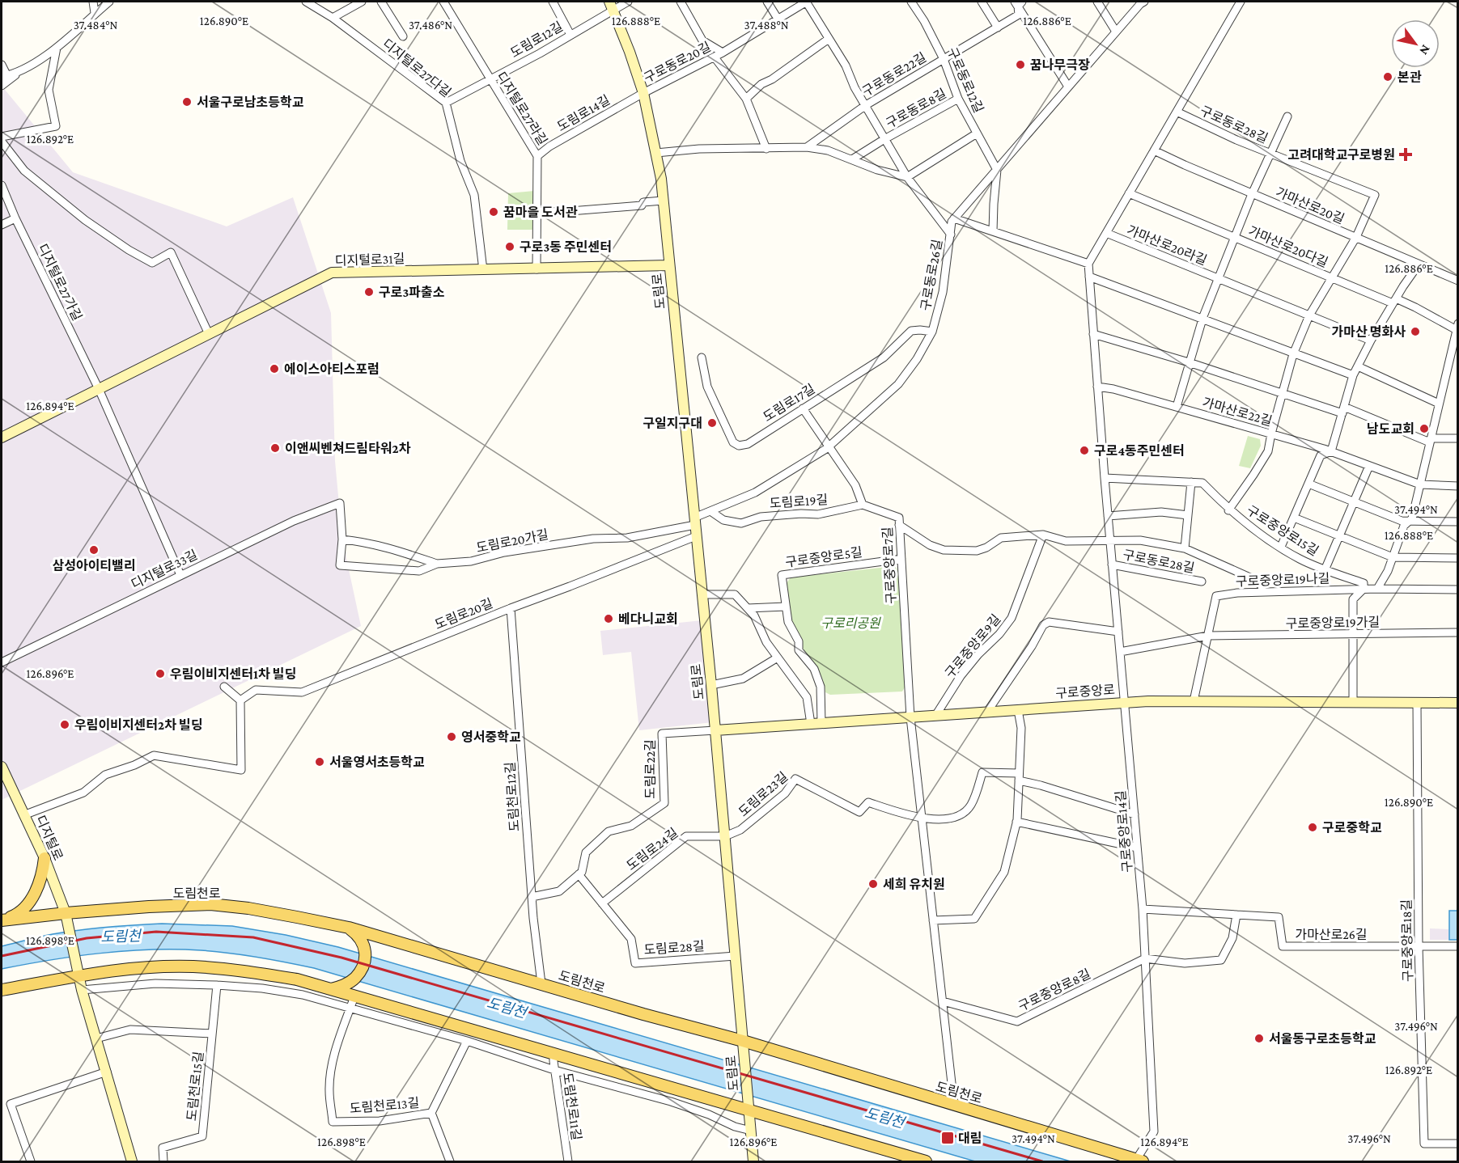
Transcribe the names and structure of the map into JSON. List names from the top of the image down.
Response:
{
  "streets": {
    "main road": ["도림천로"],
    "street": [
      "도림로12길",
      "구로동로20길",
      "디지털로27다길",
      "구로동로22길",
      "구로동로12길",
      "디지털로27라길",
      "구로동로8길",
      "도림로14길",
      "구로동로28길",
      "가마산로20길",
      "가마산로20라길",
      "가마산로20다길",
      "디지털로31길",
      "구로동로26길",
      "디지털로27가길",
      "도림로",
      "도림로17길",
      "가마산로22길",
      "도림로19길",
      "구로중앙로15길",
      "도림로20가길",
      "구로중앙로5길",
      "구로중앙로7길",
      "디지털로33길",
      "구로중앙로19나길",
      "도림로20길",
      "구로중앙로19가길",
      "구로중앙로9길",
      "구로중앙로",
      "도림로22길",
      "도림로23길",
      "도림천로12길",
      "구로중앙로14길",
      "디지털로",
      "도림로24길",
      "가마산로26길",
      "구로중앙로18길",
      "도림로28길",
      "구로중앙로8길",
      "도림천로15길",
      "도림천로13길",
      "도림천로11길"
    ]
  },
  "crossings": [
    ["도림로12길", "디지털로27다길"],
    ["도림로12길", "디지털로27라길"],
    ["도림로12길", "도림로"],
    ["구로동로20길", "구로동로8길"],
    ["구로동로20길", "도림로14길"],
    ["구로동로20길", "도림로"],
    ["디지털로27다길", "디지털로31길"],
    ["구로동로22길", "구로동로12길"],
    ["구로동로22길", "구로동로8길"],
    ["구로동로12길", "구로동로8길"],
    ["디지털로27라길", "도림로14길"],
    ["디지털로27라길", "디지털로31길"],
    ["구로동로8길", "구로동로26길"],
    ["도림로14길", "도림로"],
    ["구로동로28길", "가마산로20길"],
    ["구로동로28길", "가마산로20라길"],
    ["구로동로28길", "가마산로20다길"],
    ["구로동로28길", "가마산로22길"],
    ["구로동로28길", "구로중앙로15길"],
    ["구로동로28길", "구로중앙로19나길"],
    ["구로동로28길", "구로중앙로"],
    ["구로동로28길", "구로중앙로14길"],
    ["가마산로20길", "가마산로20라길"],
    ["가마산로20길", "가마산로20다길"],
    ["가마산로20라길", "가마산로20다길"],
    ["가마산로20라길", "가마산로22길"],
    ["가마산로20다길", "가마산로22길"],
    ["가마산로20다길", "구로중앙로15길"],
    ["디지털로31길", "디지털로27가길"],
    ["디지털로31길", "도림로"],
    ["구로동로26길", "도림로"],
    ["구로동로26길", "도림로17길"],
    ["구로동로26길", "도림로19길"],
    ["구로동로26길", "도림로20가길"],
    ["도림로", "도림로20가길"],
    ["도림로", "도림로20길"],
    ["도림로", "구로중앙로"],
    ["도림로", "도림로22길"],
    ["도림로", "도림로23길"],
    ["도림로", "도림로24길"],
    ["도림로", "도림천로"],
    ["도림로", "도림로28길"],
    ["도림로19길", "구로중앙로7길"],
    ["구로중앙로15길", "구로중앙로19나길"],
    ["도림로20가길", "디지털로33길"],
    ["구로중앙로5길", "구로중앙로7길"],
    ["구로중앙로5길", "구로중앙로"],
    ["구로중앙로7길", "구로중앙로"],
    ["구로중앙로19나길", "구로중앙로19가길"],
    ["구로중앙로19나길", "구로중앙로"],
    ["도림로20길", "도림천로12길"],
    ["구로중앙로9길", "구로중앙로"],
    ["구로중앙로", "도림로22길"],
    ["구로중앙로", "구로중앙로14길"],
    ["구로중앙로", "구로중앙로18길"],
    ["도림로22길", "도림천로12길"],
    ["도림로22길", "도림로28길"],
    ["도림로23길", "도림로24길"],
    ["도림천로12길", "도림천로"],
    ["구로중앙로14길", "도림천로"],
    ["구로중앙로14길", "가마산로26길"],
    ["구로중앙로14길", "구로중앙로8길"],
    ["디지털로", "도림천로"],
    ["도림로24길", "도림로28길"],
    ["가마산로26길", "구로중앙로18길"]
  ],
  "water": ["도림천"],
  "parks": ["구로리공원"],
  "places": {
    "other": [
      "꿈나무극장",
      "본관",
      "서울구로남초등학교",
      "꿈마을 도서관",
      "구로3동 주민센터",
      "구로3파출소",
      "가마산 명화사",
      "에이스아티스포럼",
      "구일지구대",
      "남도교회",
      "이앤씨벤쳐드림타워2차",
      "구로4동주민센터",
      "삼성아이티밸리",
      "베다니교회",
      "우림이비지센터1차 빌딩",
      "우림이비지센터2차 빌딩",
      "영서중학교",
      "서울영서초등학교",
      "구로중학교",
      "세희 유치원",
      "서울동구로초등학교"
    ],
    "health": ["고려대학교구로병원"],
    "transit": ["대림"]
  },
  "north": "bottom right",
  "coordinates": [
    "126.890°E",
    "126.888°E",
    "126.886°E",
    "37.484°N",
    "37.486°N",
    "37.488°N",
    "126.892°E",
    "126.894°E",
    "37.494°N",
    "126.896°E",
    "126.898°E",
    "37.496°N"
  ]
}
